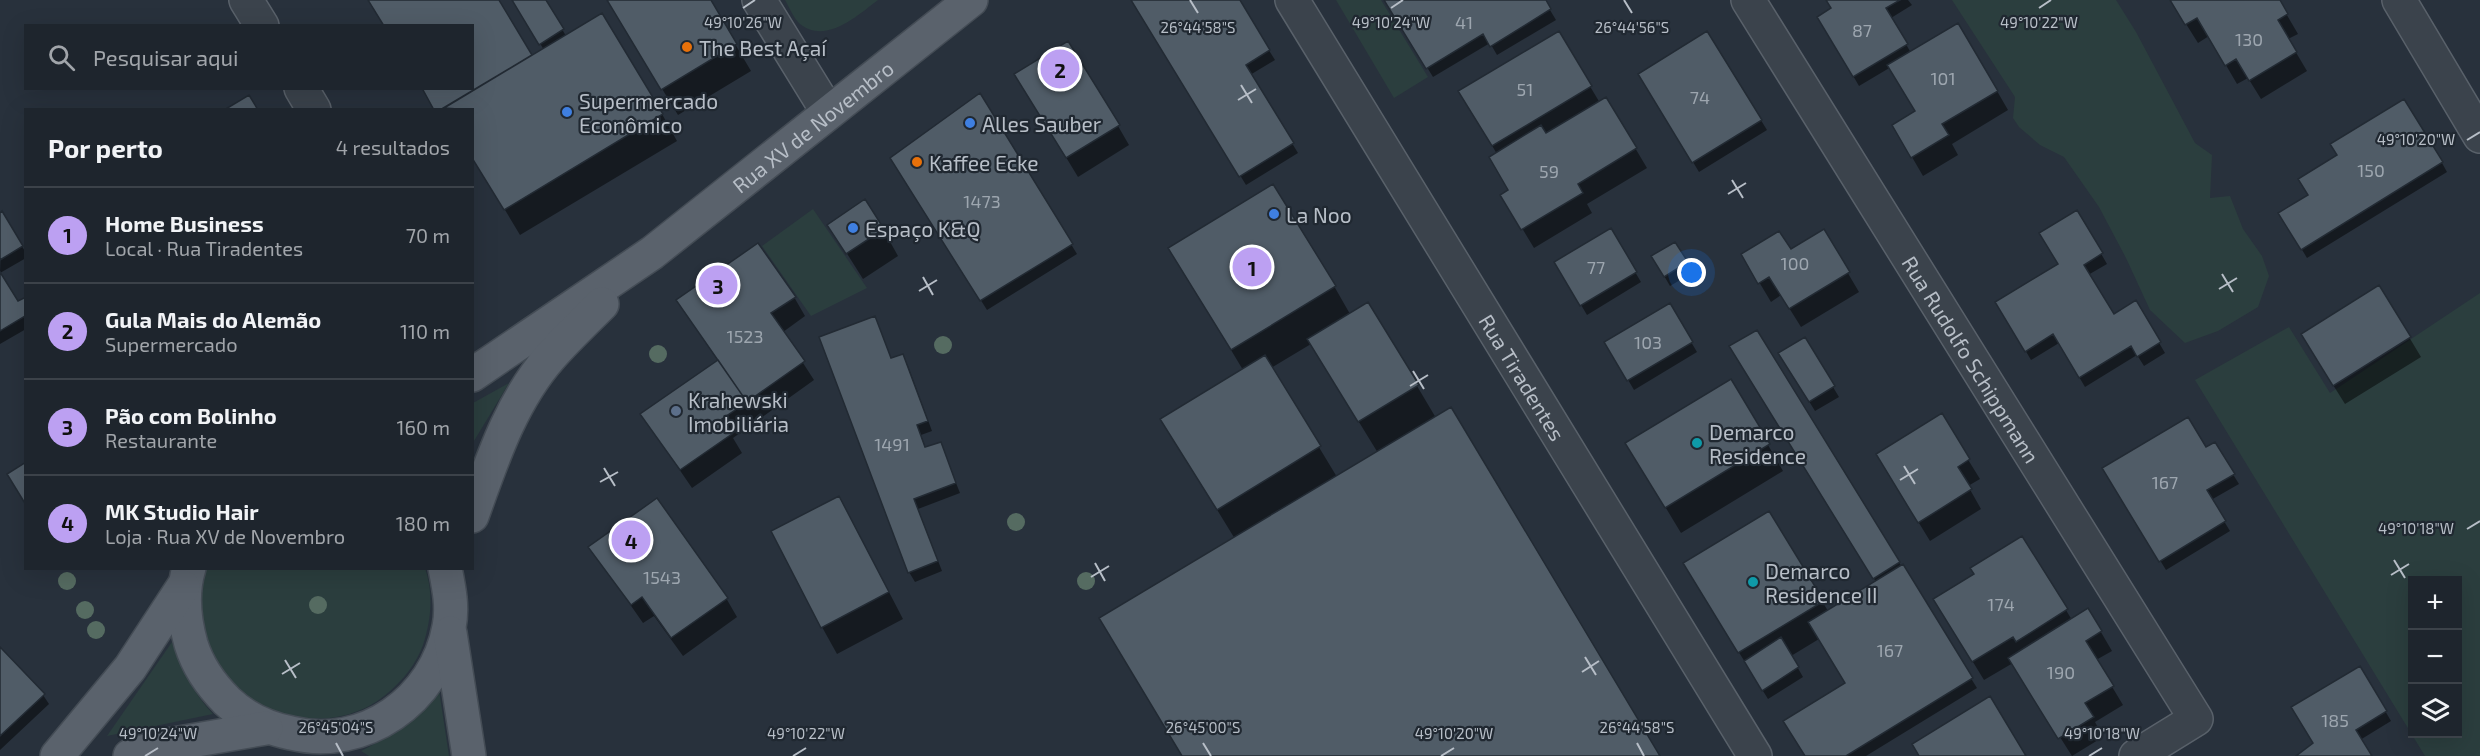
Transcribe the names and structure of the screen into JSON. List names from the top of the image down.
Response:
{
  "streets": {
    "main road": ["Rua XV de Novembro"],
    "street": ["Rua Rudolfo Schippmann", "Rua Tiradentes"]
  },
  "places": [
    "The Best Açaí",
    "Supermercado Econômico",
    "Alles Sauber",
    "Kaffee Ecke",
    "La Noo",
    "Espaço K&Q",
    "Krahewski Imobiliária",
    "Demarco Residence",
    "Demarco Residence II"
  ],
  "house_numbers": [
    "41",
    "87",
    "130",
    "101",
    "51",
    "74",
    "150",
    "59",
    "1473",
    "100",
    "77",
    "1523",
    "103",
    "1491",
    "167",
    "1543",
    "174",
    "167",
    "190",
    "185"
  ],
  "page": {
    "search": "Pesquisar aqui",
    "pins": [
      "2",
      "1",
      "3",
      "4"
    ],
    "heading": ["Por perto", "4 resultados"],
    "list": [
      {
        "mark": "1",
        "name": "Home Business",
        "note": "Local · Rua Tiradentes",
        "value": "70 m"
      },
      {
        "mark": "2",
        "name": "Gula Mais do Alemão",
        "note": "Supermercado",
        "value": "110 m"
      },
      {
        "mark": "3",
        "name": "Pão com Bolinho",
        "note": "Restaurante",
        "value": "160 m"
      },
      {
        "mark": "4",
        "name": "MK Studio Hair",
        "note": "Loja · Rua XV de Novembro",
        "value": "180 m"
      }
    ],
    "map_buttons": ["+", "−"]
  },
  "coordinates": [
    "49°10'26\"W",
    "49°10'24\"W",
    "49°10'22\"W",
    "26°44'58\"S",
    "26°44'56\"S",
    "49°10'20\"W",
    "49°10'18\"W",
    "26°45'04\"S",
    "26°45'00\"S"
  ]
}
